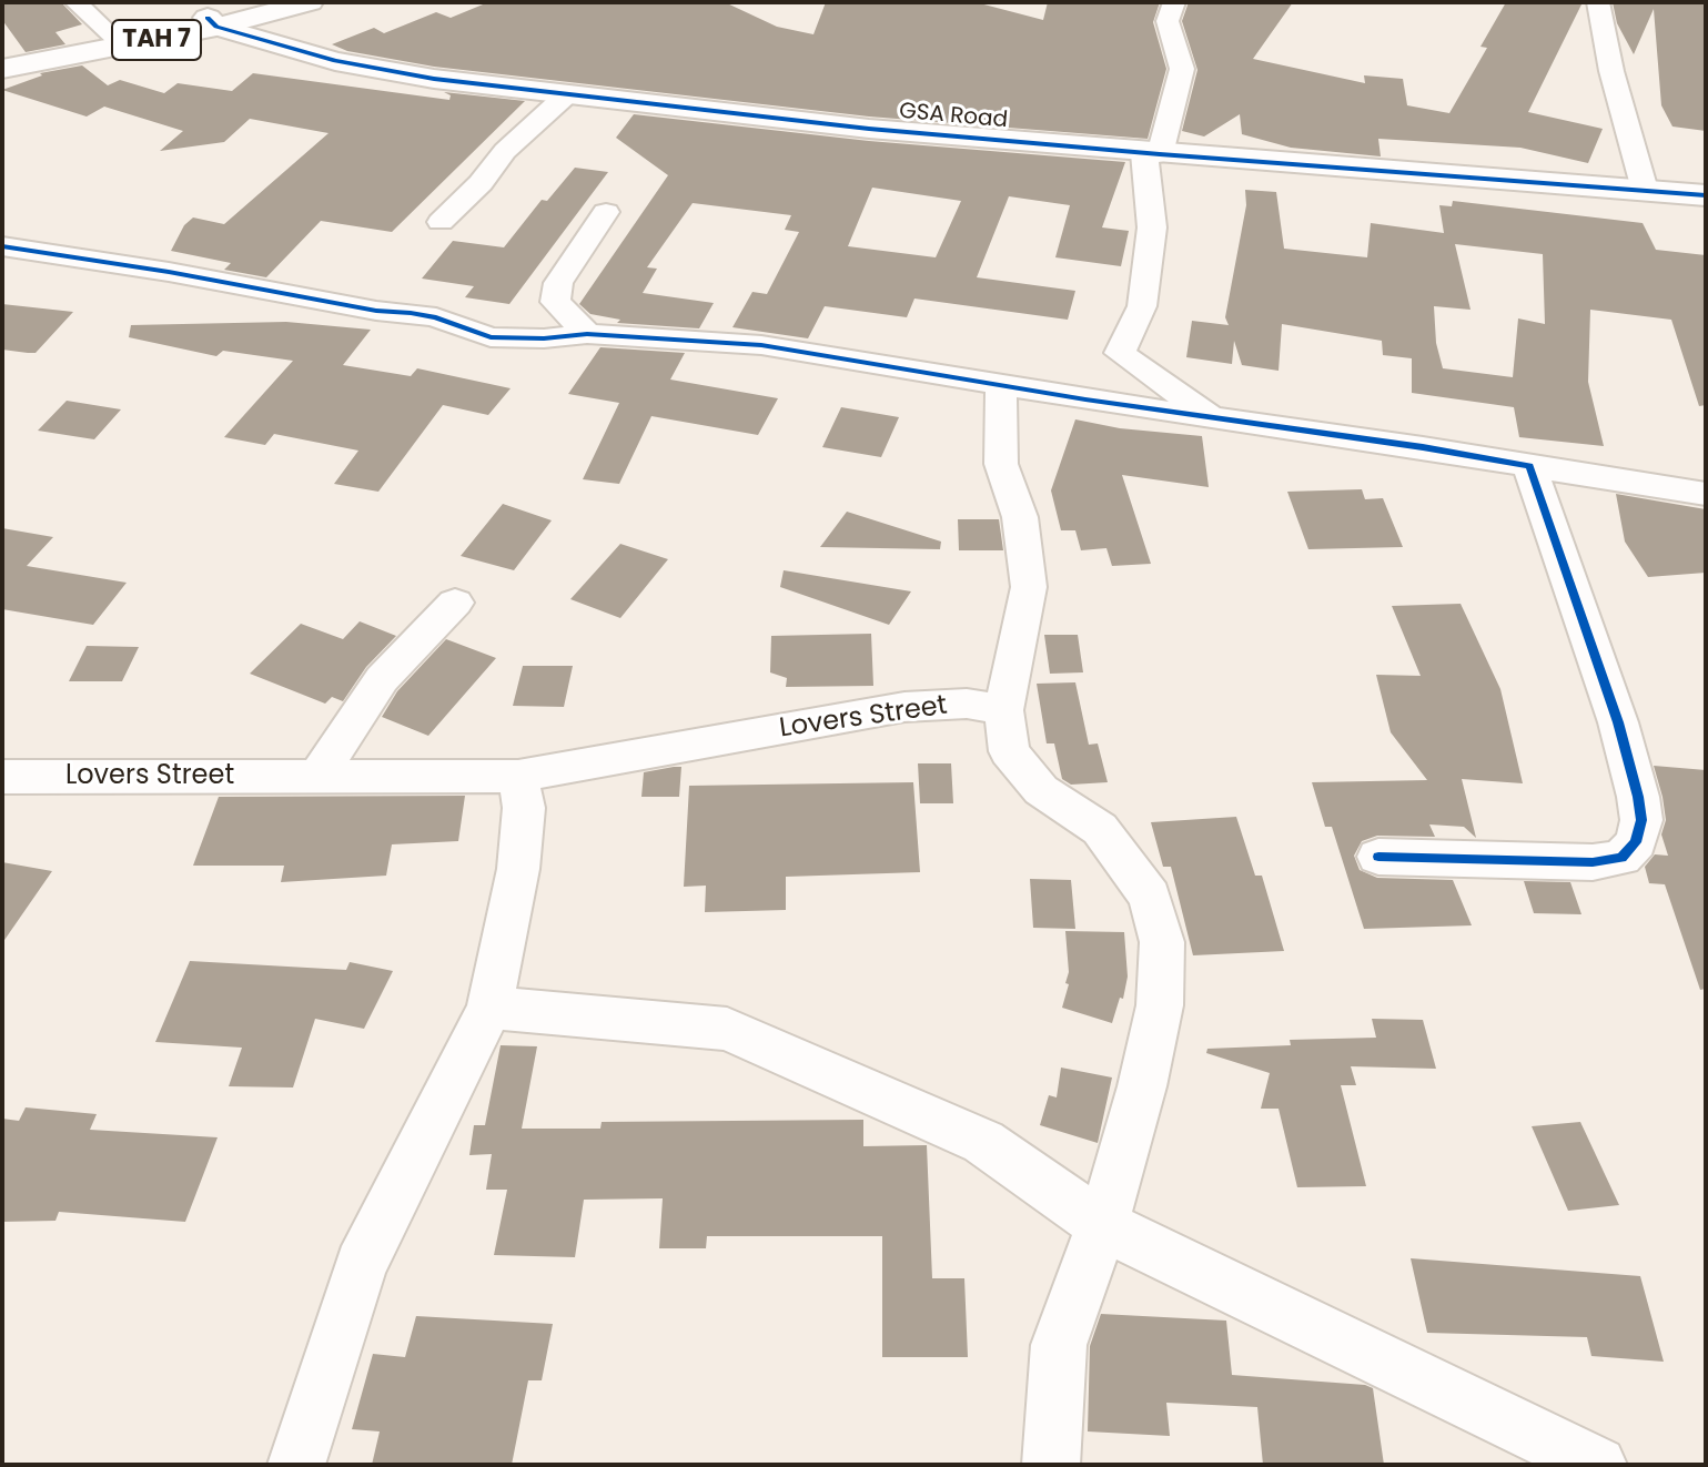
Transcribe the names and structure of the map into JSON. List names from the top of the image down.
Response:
{
  "streets": {
    "main road": ["TAH 7", "GSA Road"],
    "street": ["Lovers Street"]
  },
  "crossings": [
    ["TAH 7", "GSA Road"]
  ]
}
